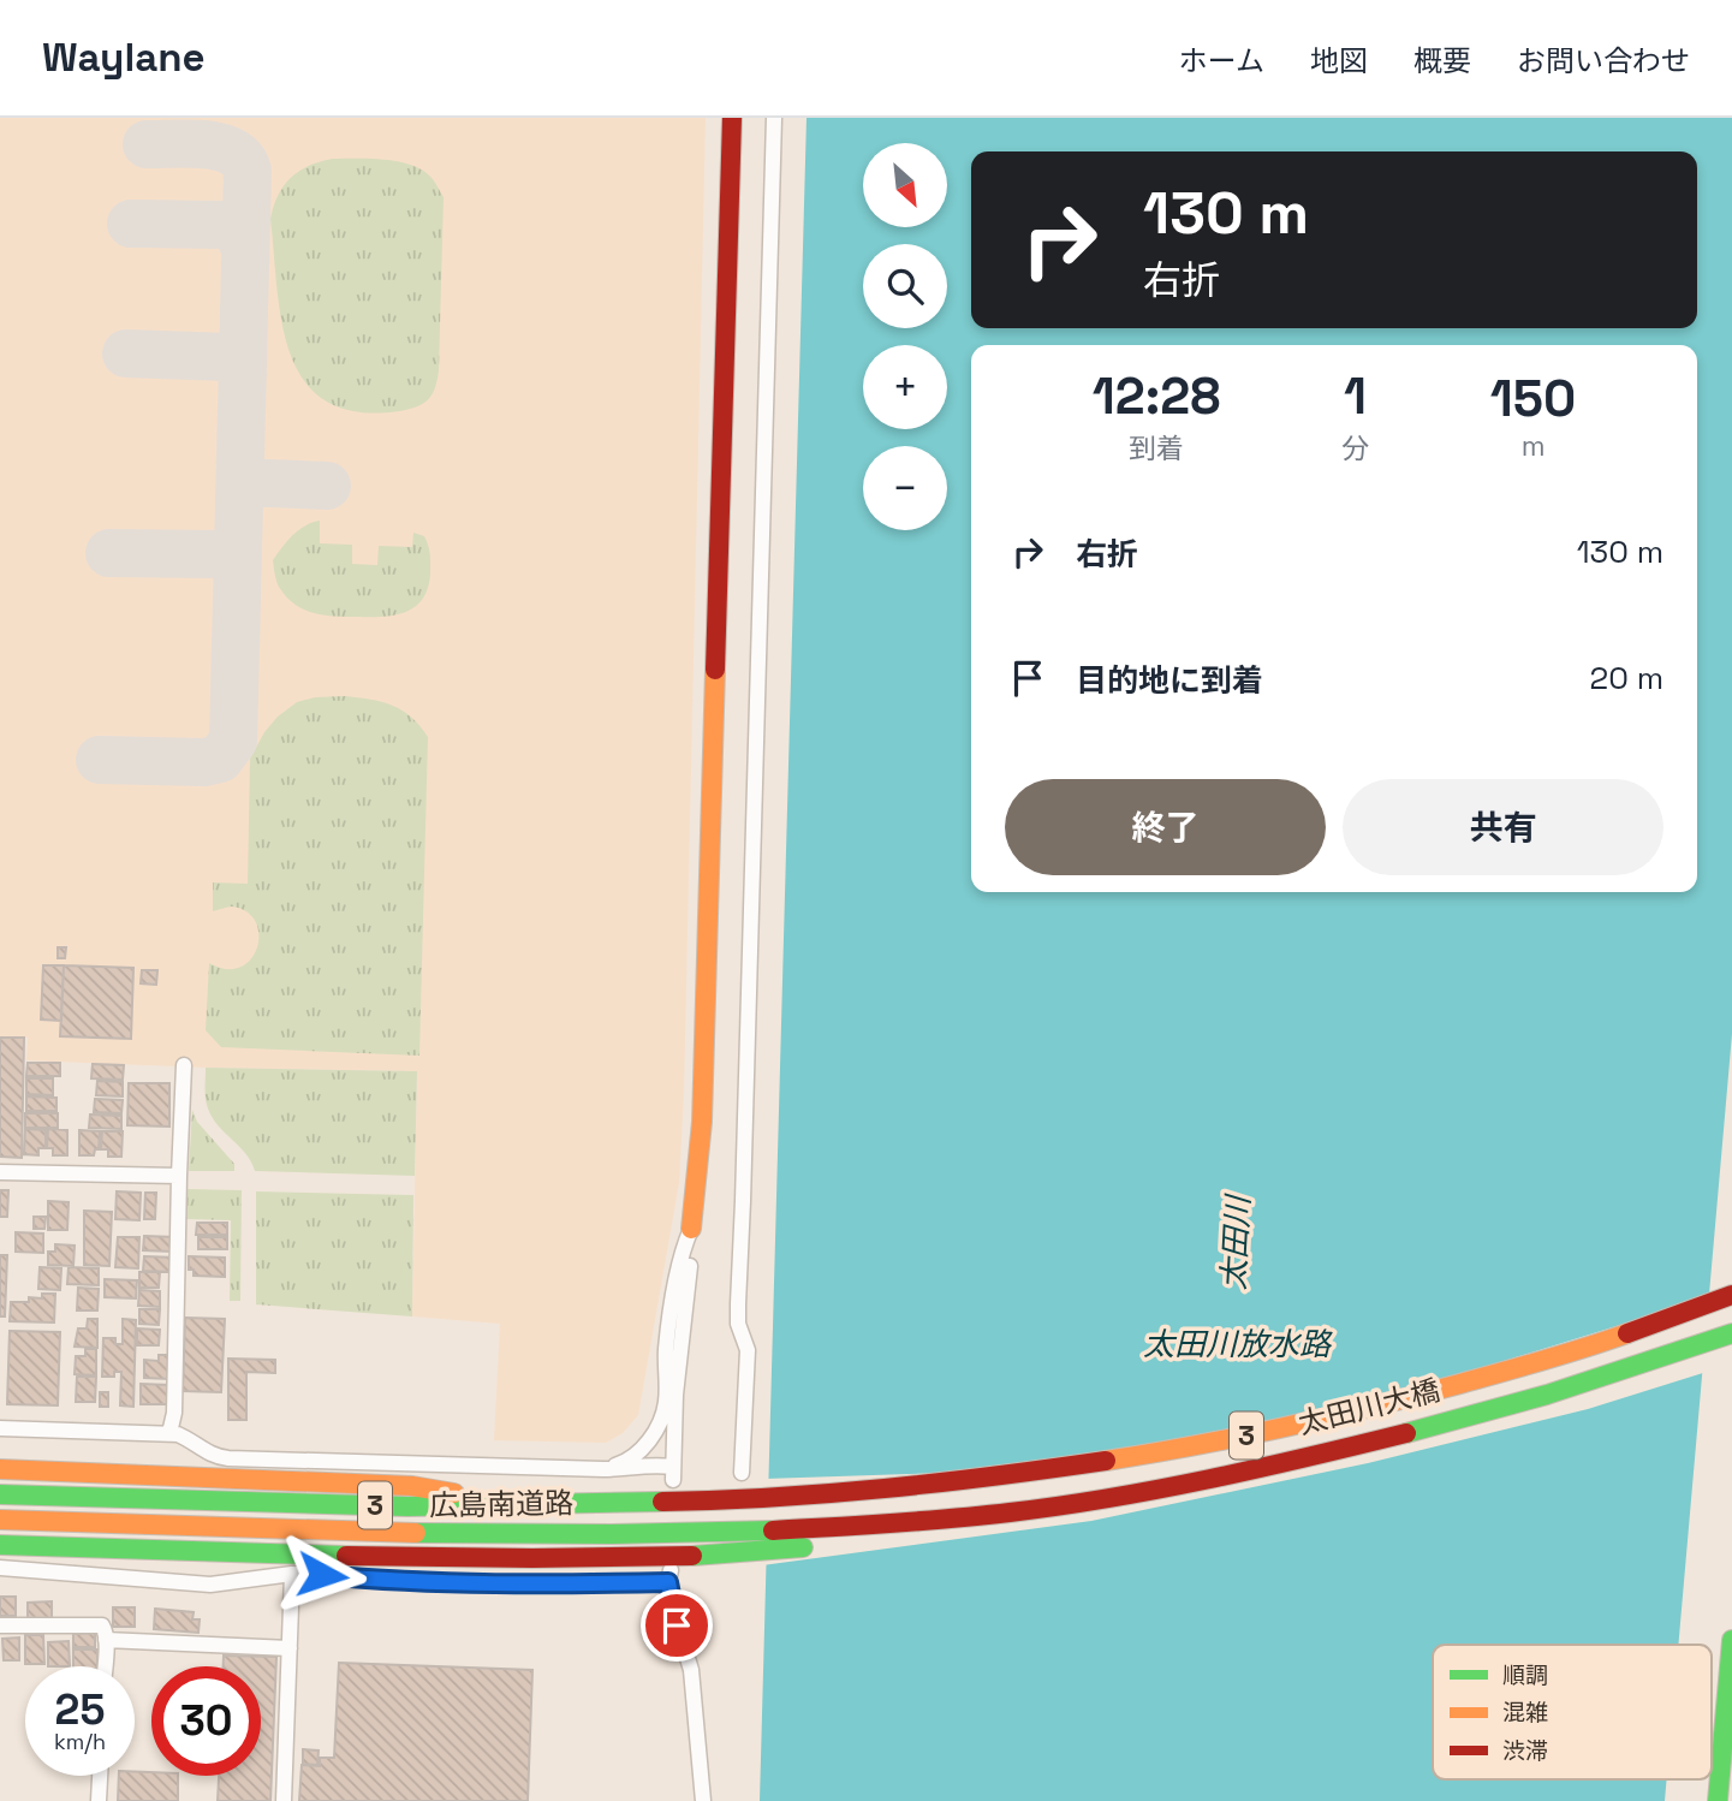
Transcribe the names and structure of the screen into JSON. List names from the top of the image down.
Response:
{
  "streets": {
    "main road": ["太田川大橋", "3", "広島南道路"]
  },
  "crossings": [
    ["太田川大橋", "広島南道路"]
  ],
  "water": ["太田川", "太田川放水路"],
  "legend": ["順調", "混雑", "渋滞"],
  "north": "bottom right",
  "page": {
    "header": "Waylane",
    "nav": [
      "ホーム",
      "地図",
      "概要",
      "お問い合わせ"
    ],
    "map_buttons": ["+", "−"],
    "turn": ["130 m", "右折"],
    "eta": [
      "12:28",
      "到着",
      "1",
      "分",
      "150",
      "m"
    ],
    "list": [
      {
        "name": "右折",
        "value": "130 m"
      },
      {
        "name": "目的地に到着",
        "value": "20 m"
      }
    ],
    "buttons": ["終了", "共有"],
    "speed": "25 km/h",
    "limit": "30"
  }
}
